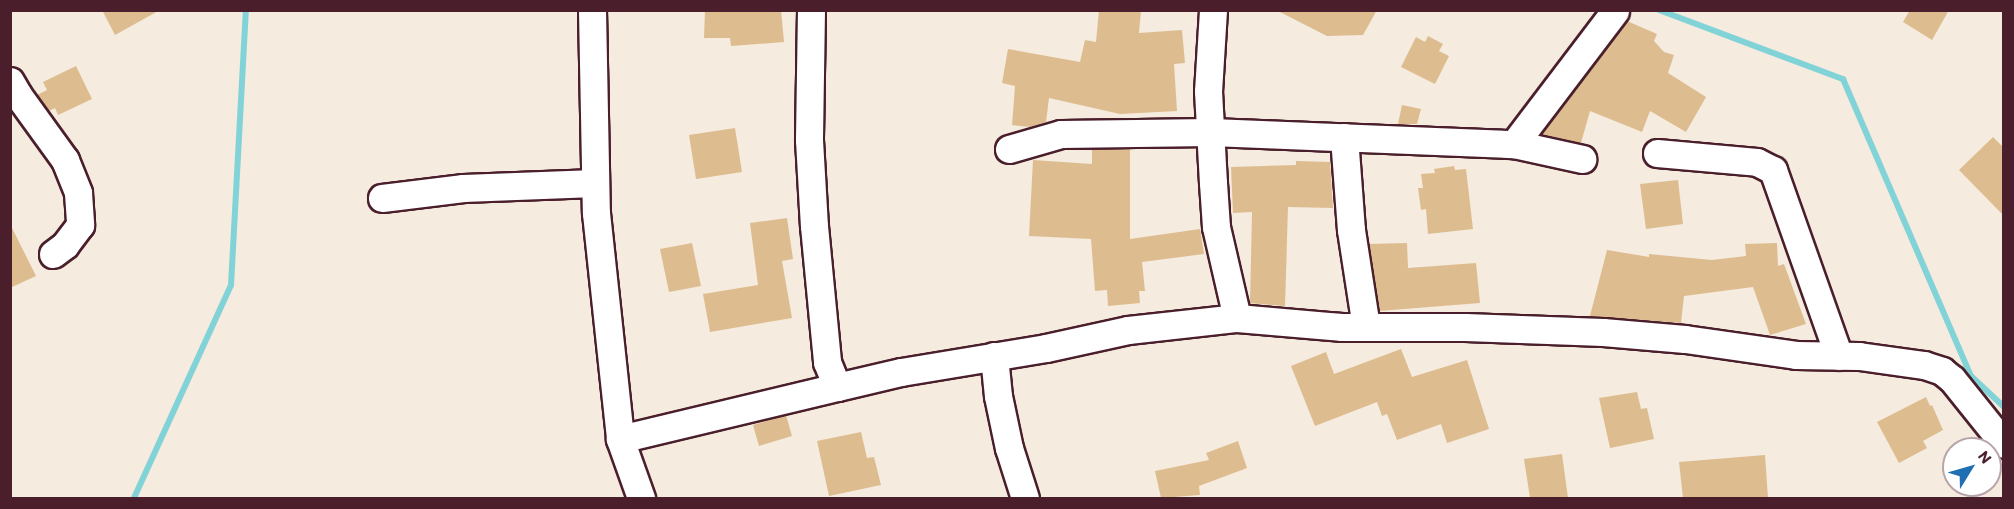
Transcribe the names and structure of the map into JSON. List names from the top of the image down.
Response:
{
  "north": "top right"
}
